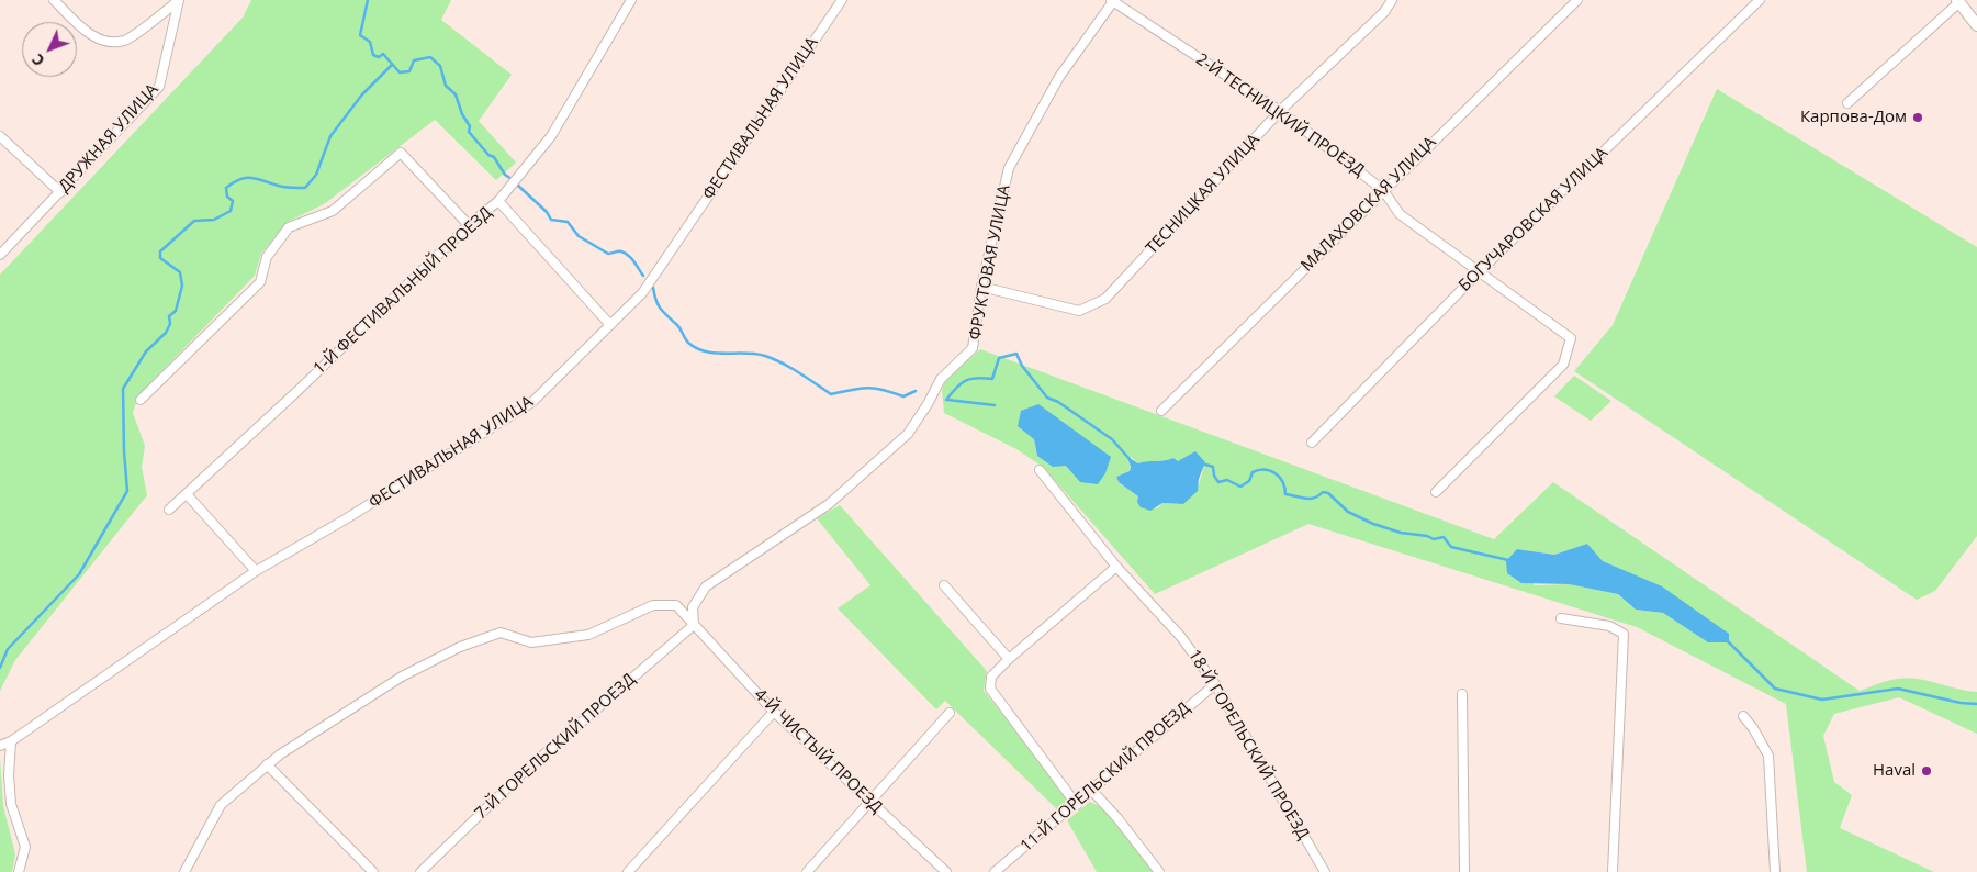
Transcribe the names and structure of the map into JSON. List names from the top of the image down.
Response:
{
  "streets": {
    "street": [
      "2-Й ТЕСНИЦКИЙ ПРОЕЗД",
      "ФЕСТИВАЛЬНАЯ УЛИЦА",
      "ДРУЖНАЯ УЛИЦА",
      "ТЕСНИЦКАЯ УЛИЦА",
      "МАЛАХОВСКАЯ УЛИЦА",
      "БОГУЧАРОВСКАЯ УЛИЦА",
      "ФРУКТОВАЯ УЛИЦА",
      "1-Й ФЕСТИВАЛЬНЫЙ ПРОЕЗД",
      "18-Й ГОРЕЛЬСКИЙ ПРОЕЗД",
      "7-Й ГОРЕЛЬСКИЙ ПРОЕЗД",
      "4-Й ЧИСТЫЙ ПРОЕЗД",
      "11-Й ГОРЕЛЬСКИЙ ПРОЕЗД"
    ]
  },
  "crossings": [
    ["2-Й ТЕСНИЦКИЙ ПРОЕЗД", "ТЕСНИЦКАЯ УЛИЦА"],
    ["2-Й ТЕСНИЦКИЙ ПРОЕЗД", "МАЛАХОВСКАЯ УЛИЦА"],
    ["2-Й ТЕСНИЦКИЙ ПРОЕЗД", "БОГУЧАРОВСКАЯ УЛИЦА"],
    ["2-Й ТЕСНИЦКИЙ ПРОЕЗД", "ФРУКТОВАЯ УЛИЦА"],
    ["ФЕСТИВАЛЬНАЯ УЛИЦА", "1-Й ФЕСТИВАЛЬНЫЙ ПРОЕЗД"],
    ["ТЕСНИЦКАЯ УЛИЦА", "ФРУКТОВАЯ УЛИЦА"],
    ["ФРУКТОВАЯ УЛИЦА", "7-Й ГОРЕЛЬСКИЙ ПРОЕЗД"],
    ["ФРУКТОВАЯ УЛИЦА", "4-Й ЧИСТЫЙ ПРОЕЗД"],
    ["18-Й ГОРЕЛЬСКИЙ ПРОЕЗД", "11-Й ГОРЕЛЬСКИЙ ПРОЕЗД"],
    ["7-Й ГОРЕЛЬСКИЙ ПРОЕЗД", "4-Й ЧИСТЫЙ ПРОЕЗД"]
  ],
  "places": ["Карпова-Дом", "Haval"],
  "north": "bottom left"
}
